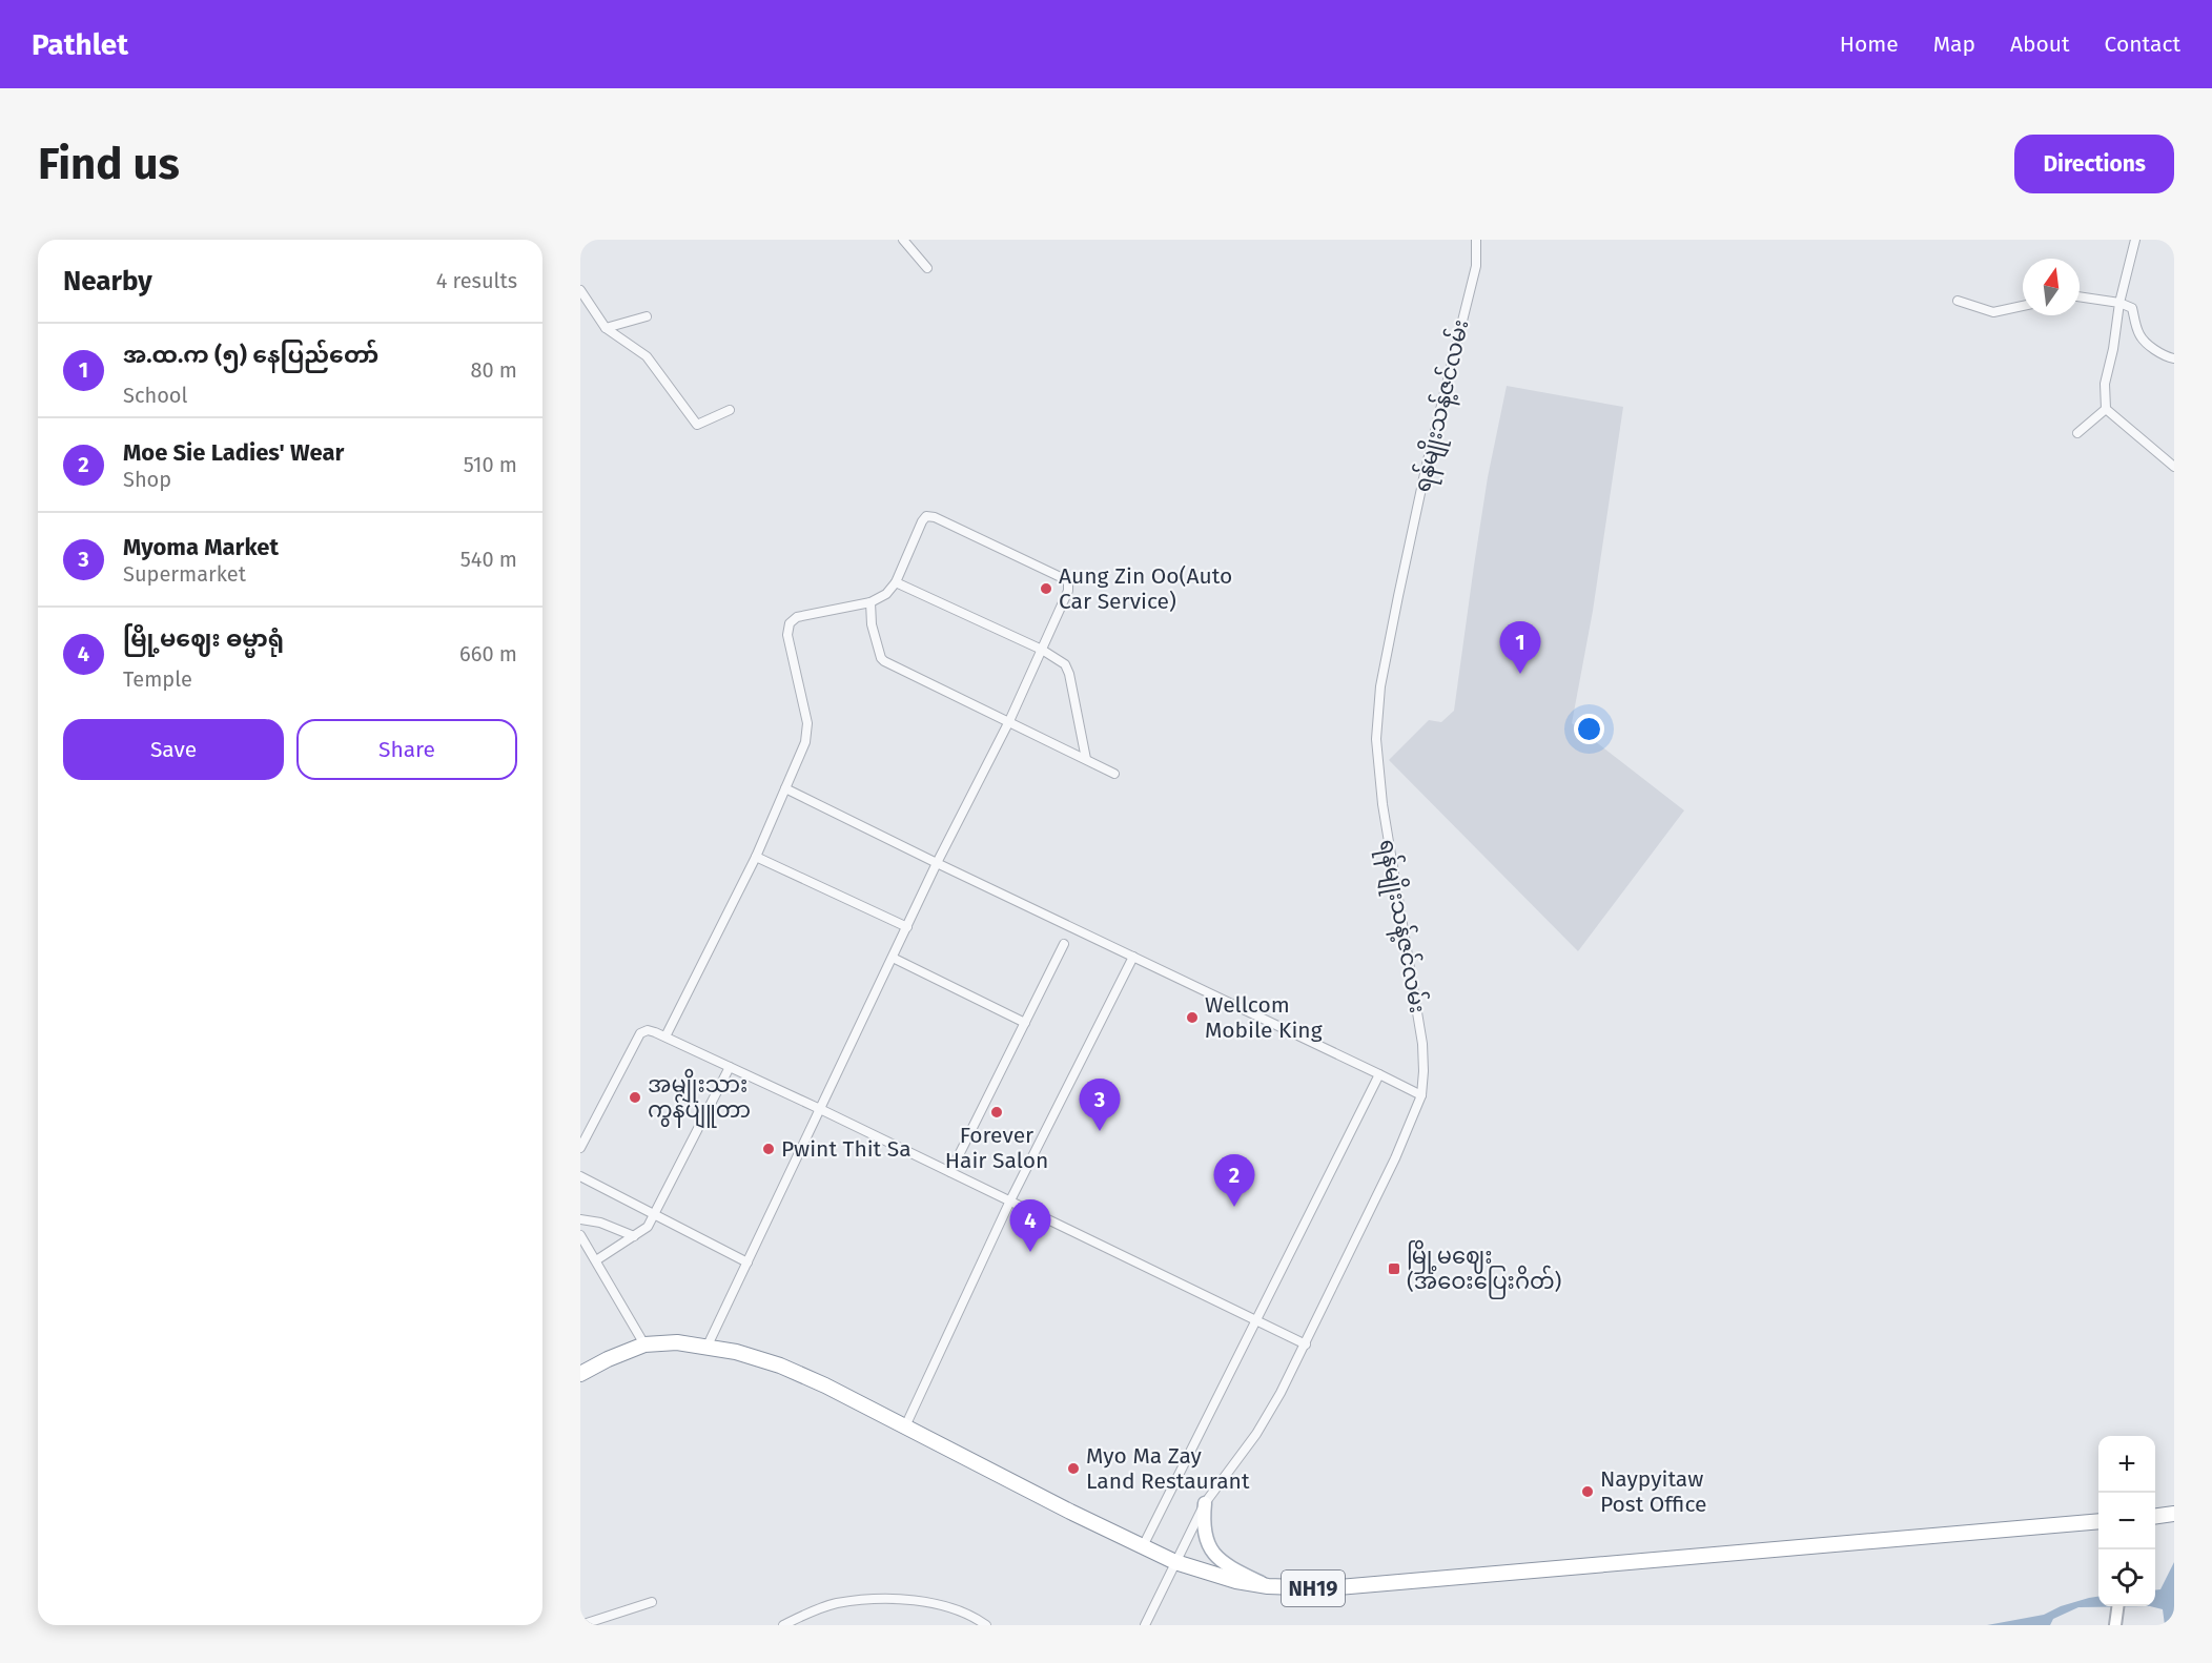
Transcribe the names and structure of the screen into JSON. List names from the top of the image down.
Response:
{
  "streets": {
    "highway": ["NH19"],
    "street": ["ရန်မျိုးသန့်ဇင်လမ်း"]
  },
  "crossings": [
    ["ရန်မျိုးသန့်ဇင်လမ်း", "NH19"]
  ],
  "places": {
    "other": [
      "Aung Zin Oo(Auto Car Service)",
      "Wellcom Mobile King",
      "အမျိုးသား ကွန်ပျူတာ",
      "Forever Hair Salon",
      "Pwint Thit Sa",
      "Myo Ma Zay Land Restaurant",
      "Naypyitaw Post Office"
    ],
    "transit": ["မြို့မဈေး (အဝေးပြေးဂိတ်)"]
  },
  "north": "top",
  "page": {
    "header": "Pathlet",
    "nav": [
      "Home",
      "Map",
      "About",
      "Contact"
    ],
    "buttons": [
      "Directions",
      ["Save", "Share"]
    ],
    "title": "Find us",
    "heading": ["Nearby", "4 results"],
    "list": [
      {
        "mark": "1",
        "name": "အ.ထ.က (၅) နေပြည်တော်",
        "note": "School",
        "value": "80 m"
      },
      {
        "mark": "2",
        "name": "Moe Sie Ladies' Wear",
        "note": "Shop",
        "value": "510 m"
      },
      {
        "mark": "3",
        "name": "Myoma Market",
        "note": "Supermarket",
        "value": "540 m"
      },
      {
        "mark": "4",
        "name": "မြို့မဈေး ဓမ္မာရုံ",
        "note": "Temple",
        "value": "660 m"
      }
    ],
    "pins": [
      "1",
      "3",
      "2",
      "4"
    ],
    "map_buttons": ["+", "−"]
  }
}
